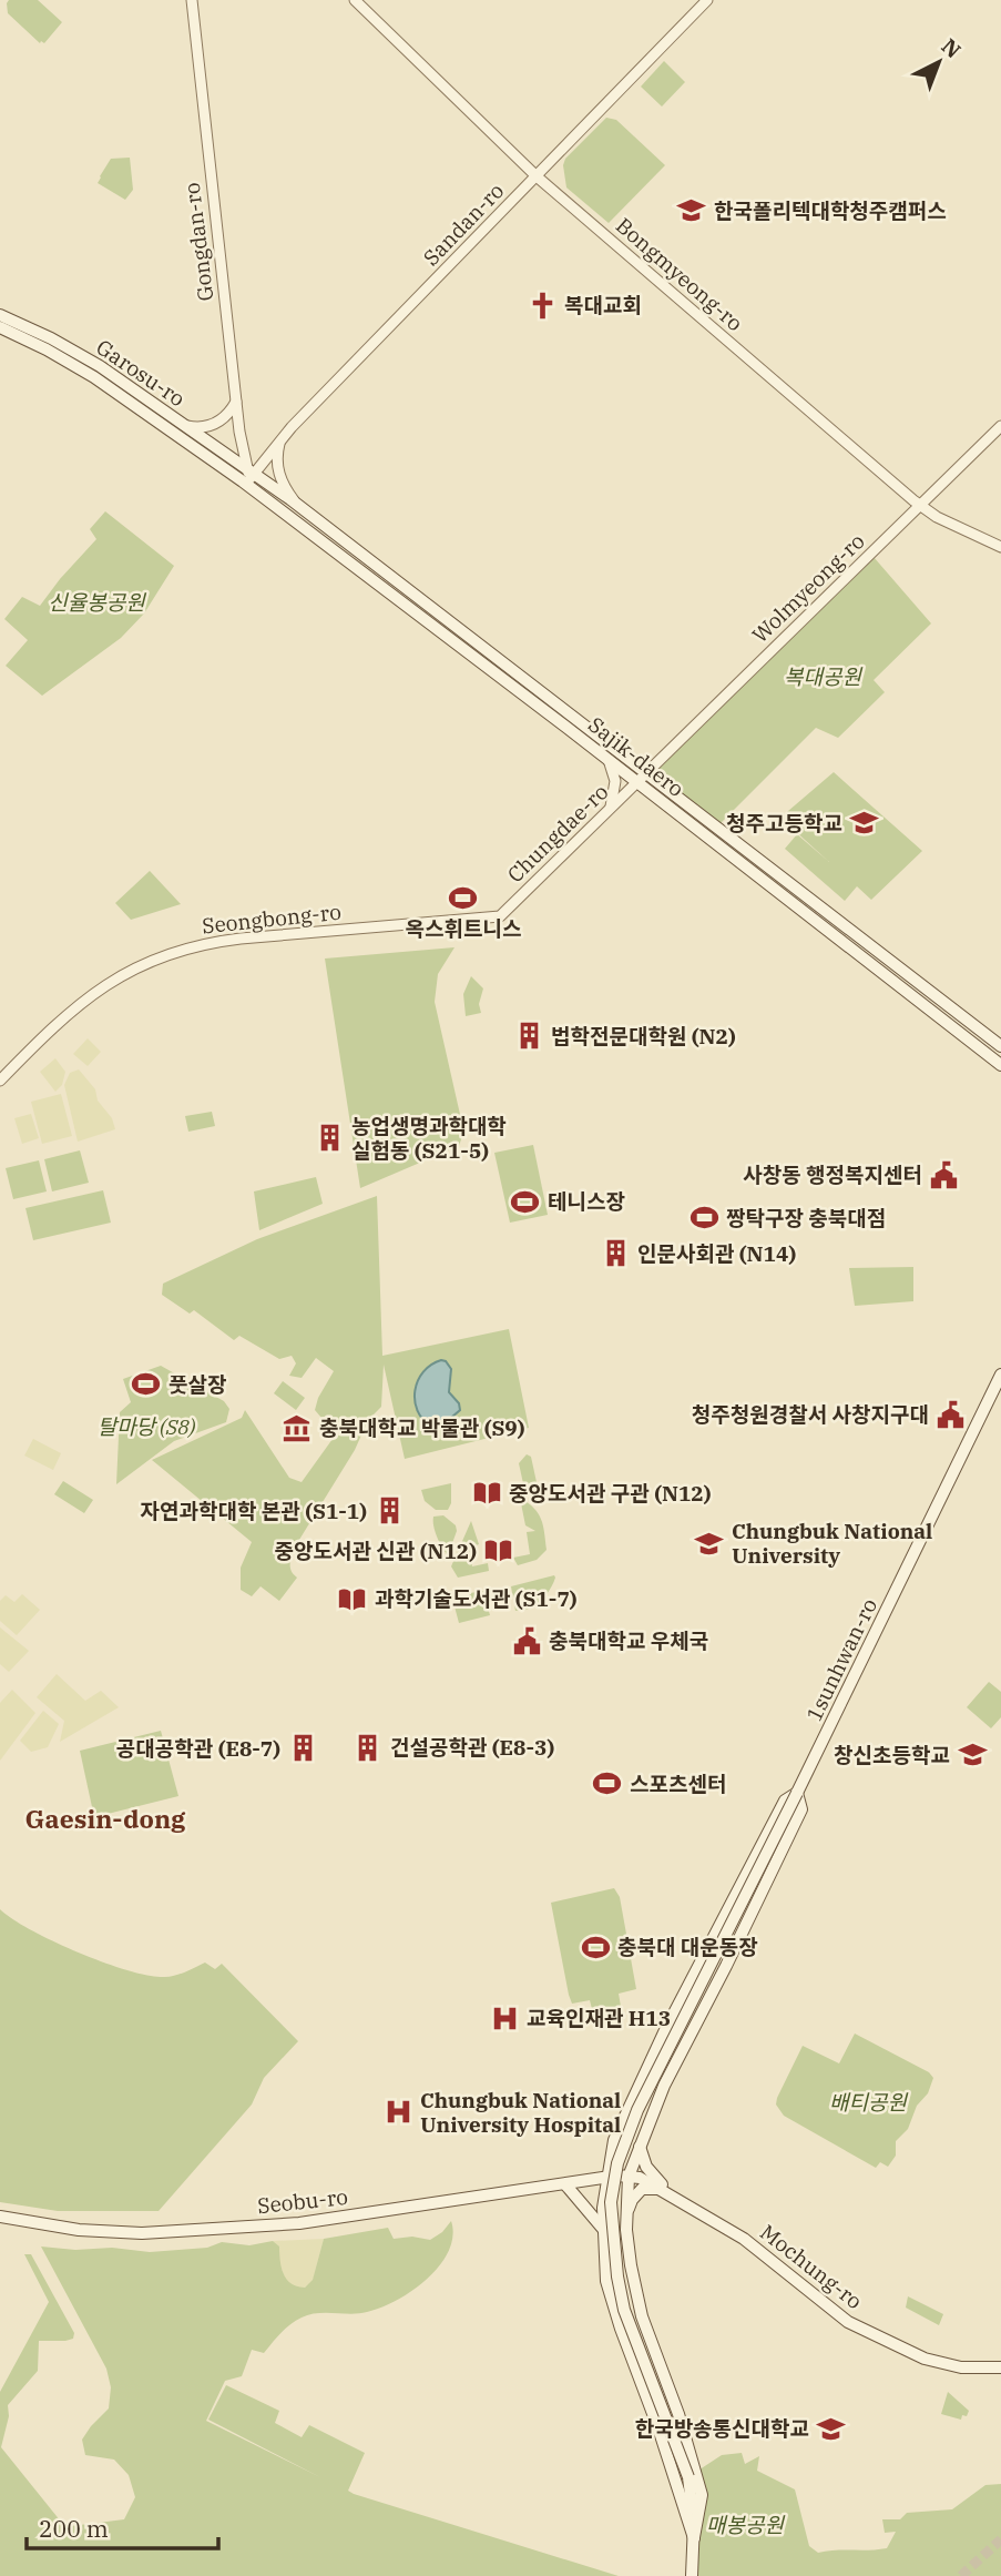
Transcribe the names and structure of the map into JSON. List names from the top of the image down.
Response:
{
  "streets": {
    "main road": [
      "Garosu-ro",
      "Sajik-daero",
      "1sunhwan-ro",
      "Seobu-ro",
      "Mochung-ro"
    ],
    "street": [
      "Sandan-ro",
      "Gongdan-ro",
      "Bongmyeong-ro",
      "Wolmyeong-ro",
      "Chungdae-ro",
      "Seongbong-ro"
    ]
  },
  "crossings": [
    ["Sandan-ro", "Gongdan-ro"],
    ["Sandan-ro", "Bongmyeong-ro"],
    ["Sandan-ro", "Garosu-ro"],
    ["Sandan-ro", "Sajik-daero"],
    ["Gongdan-ro", "Garosu-ro"],
    ["Gongdan-ro", "Sajik-daero"],
    ["Bongmyeong-ro", "Wolmyeong-ro"],
    ["Garosu-ro", "Sajik-daero"],
    ["Wolmyeong-ro", "Sajik-daero"],
    ["Wolmyeong-ro", "Chungdae-ro"],
    ["Sajik-daero", "Chungdae-ro"],
    ["Chungdae-ro", "Seongbong-ro"],
    ["Seobu-ro", "Mochung-ro"]
  ],
  "districts": ["Gaesin-dong"],
  "parks": [
    "신율봉공원",
    "복대공원",
    "탈마당 (S8)",
    "배티공원",
    "매봉공원"
  ],
  "places": {
    "school or university": [
      "한국폴리텍대학청주캠퍼스",
      "청주고등학교",
      "Chungbuk National University",
      "창신초등학교",
      "한국방송통신대학교"
    ],
    "church": ["복대교회"],
    "sports": [
      "옥스휘트니스",
      "테니스장",
      "짱탁구장 충북대점",
      "풋살장",
      "스포츠센터",
      "충북대 대운동장"
    ],
    "building": [
      "법학전문대학원 (N2)",
      "농업생명과학대학 실험동 (S21-5)",
      "인문사회관 (N14)",
      "자연과학대학 본관 (S1-1)",
      "건설공학관 (E8-3)",
      "공대공학관 (E8-7)"
    ],
    "public building": ["사창동 행정복지센터", "청주청원경찰서 사창지구대", "충북대학교 우체국"],
    "museum": ["충북대학교 박물관 (S9)"],
    "library": ["중앙도서관 구관 (N12)", "중앙도서관 신관 (N12)", "과학기술도서관 (S1-7)"],
    "hospital": ["교육인재관 H13", "Chungbuk National University Hospital"]
  },
  "scale_bar": "200 m",
  "north": "top right"
}
